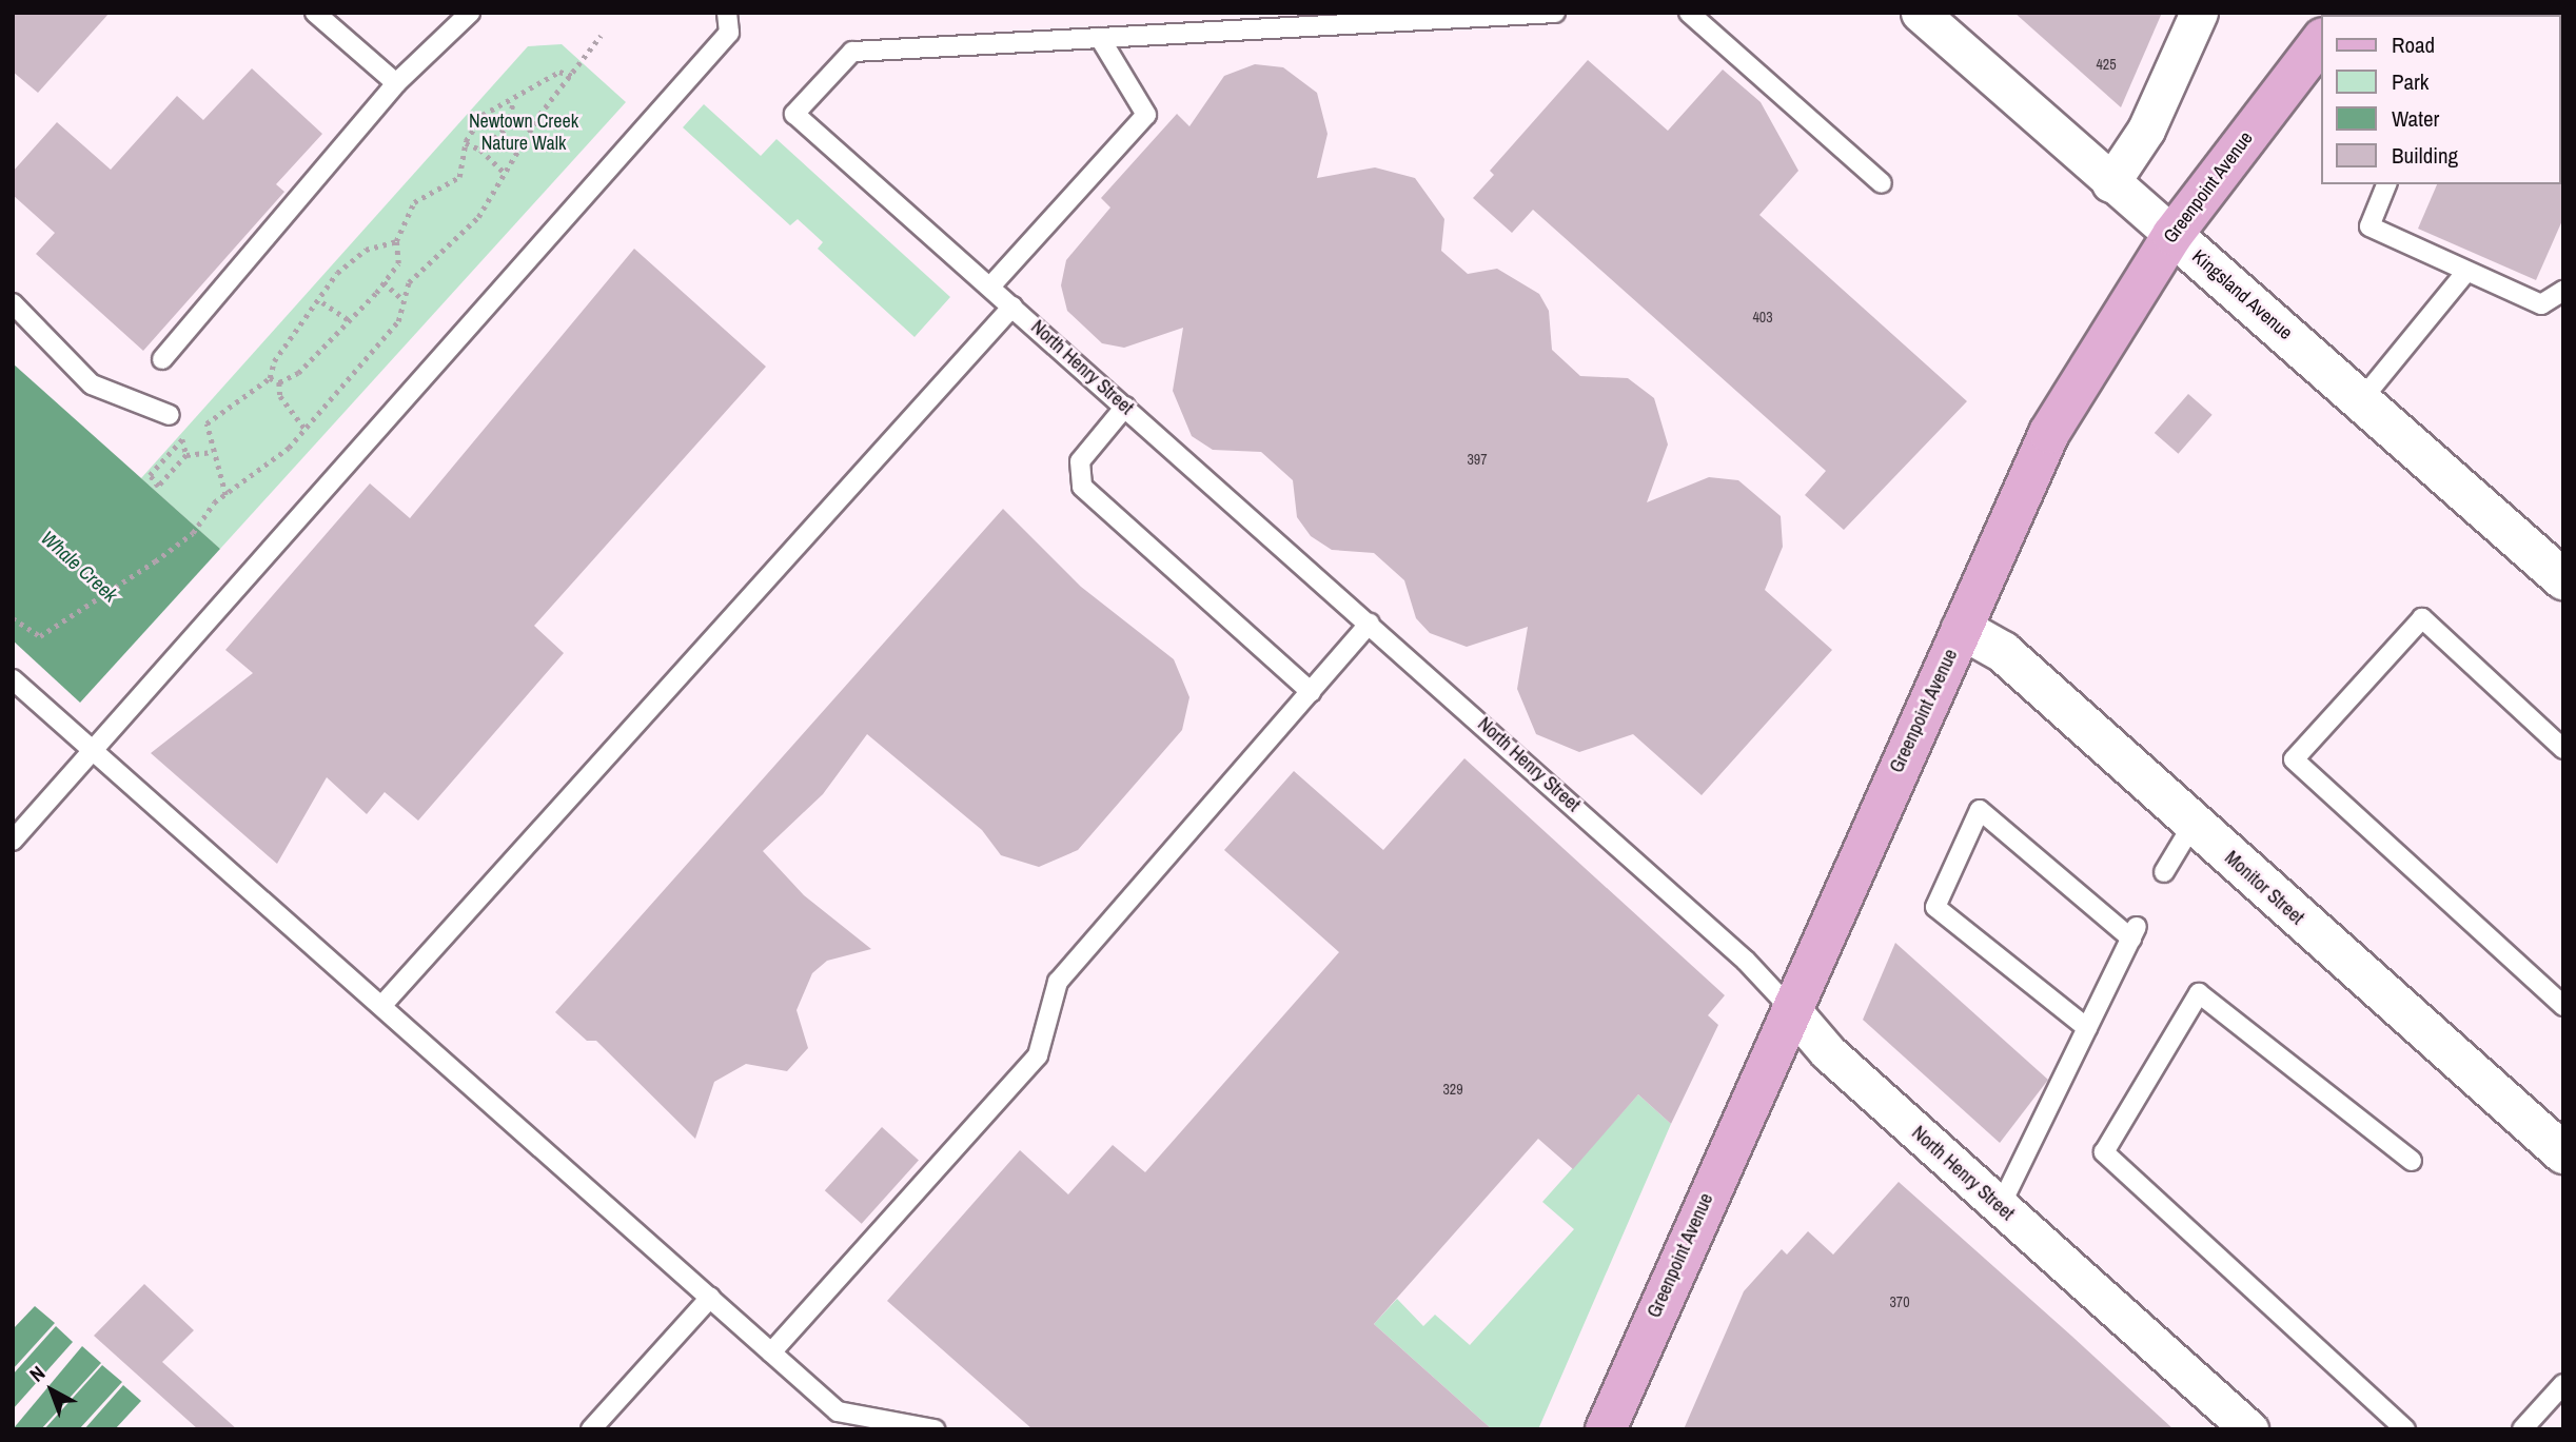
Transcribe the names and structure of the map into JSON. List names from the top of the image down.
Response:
{
  "streets": {
    "main road": ["Greenpoint Avenue", "Kingsland Avenue", "Monitor Street"],
    "street": ["North Henry Street"]
  },
  "crossings": [
    ["Greenpoint Avenue", "Kingsland Avenue"],
    ["Greenpoint Avenue", "North Henry Street"],
    ["Greenpoint Avenue", "Monitor Street"]
  ],
  "water": ["Whale Creek"],
  "parks": ["Newtown Creek Nature Walk"],
  "house_numbers": [
    "425",
    "403",
    "397",
    "329",
    "370"
  ],
  "legend": [
    "Road",
    "Park",
    "Water",
    "Building"
  ],
  "north": "top left"
}
